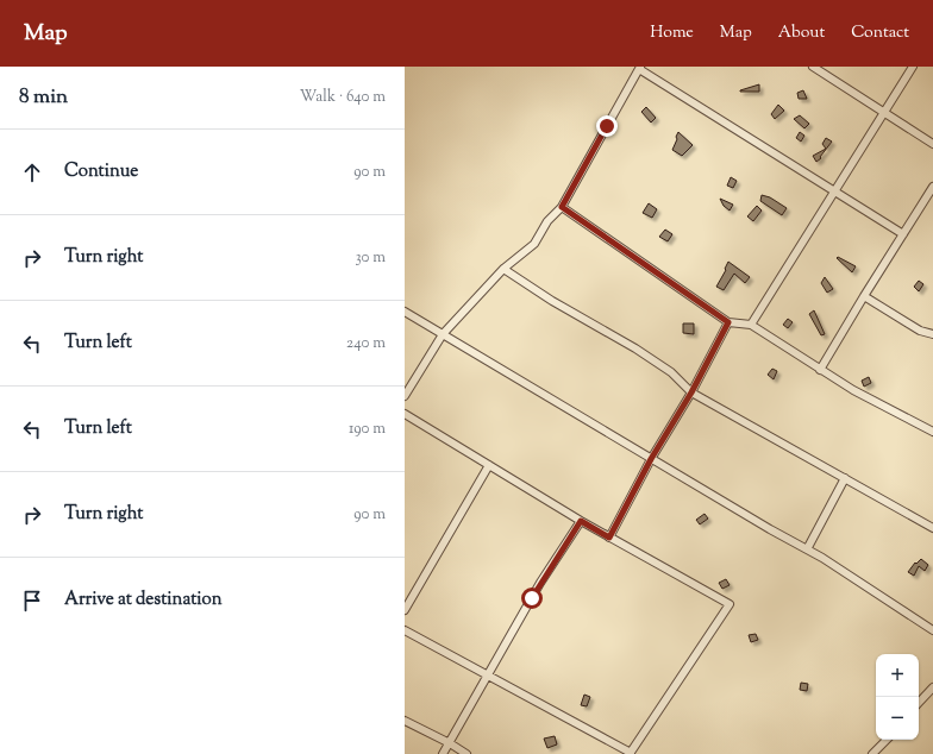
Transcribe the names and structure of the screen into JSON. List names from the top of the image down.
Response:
{
  "page": {
    "header": "Map",
    "nav": [
      "Home",
      "Map",
      "About",
      "Contact"
    ],
    "heading": ["8 min", "Walk · 640 m"],
    "list": [
      ["Continue", "90 m"],
      ["Turn right", "30 m"],
      ["Turn left", "240 m"],
      ["Turn left", "190 m"],
      ["Turn right", "90 m"],
      "Arrive at destination"
    ],
    "map_buttons": ["+", "−"]
  }
}
